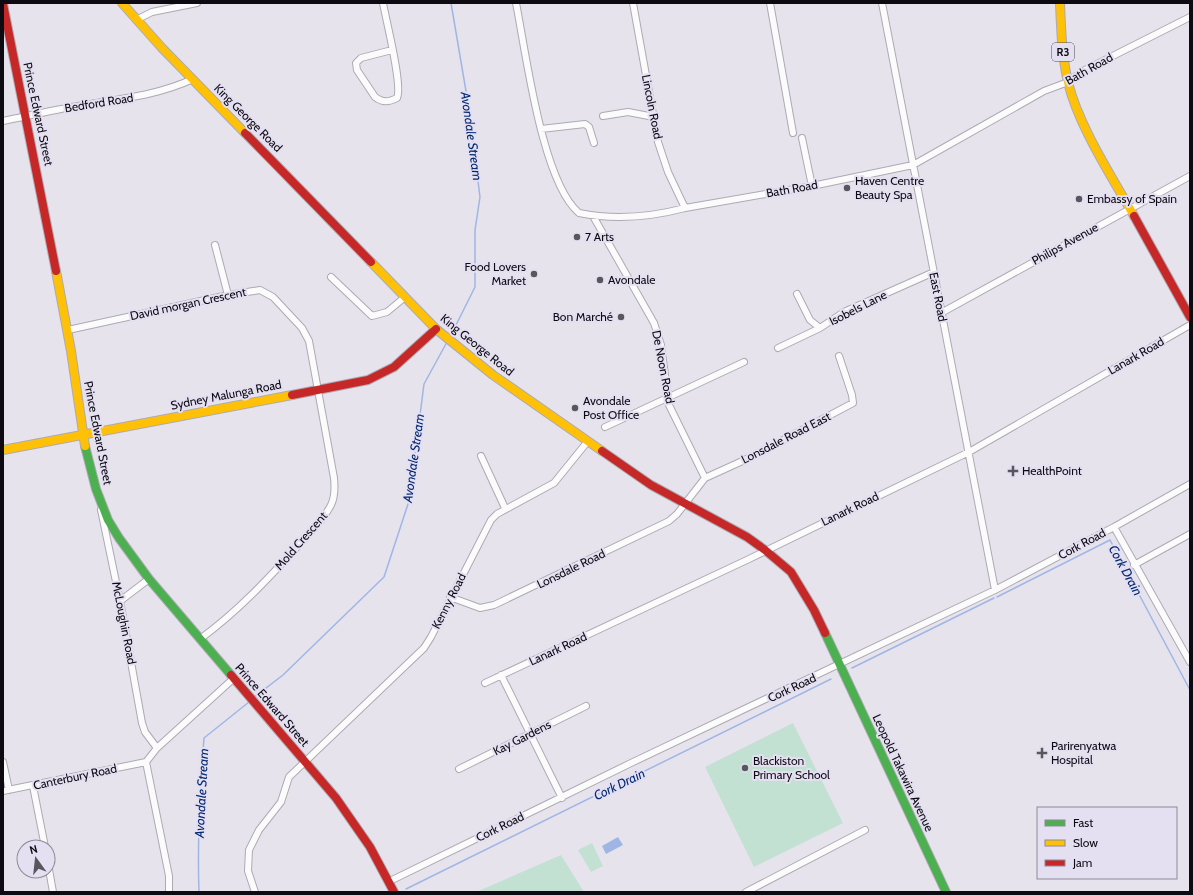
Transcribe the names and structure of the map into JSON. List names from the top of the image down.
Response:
{
  "streets": {
    "main road": [
      "R3",
      "Prince Edward Street",
      "King George Road",
      "Sydney Malunga Road",
      "Leopold Takawira Avenue"
    ],
    "street": [
      "Bath Road",
      "Bedford Road",
      "Lincoln Road",
      "Philips Avenue",
      "East Road",
      "David morgan Crescent",
      "Isobels Lane",
      "Lanark Road",
      "De Noon Road",
      "Lonsdale Road East",
      "Mold Crescent",
      "Cork Road",
      "Lonsdale Road",
      "Kenny Road",
      "McLoughin Road",
      "Kay Gardens",
      "Canterbury Road"
    ]
  },
  "crossings": [
    ["R3", "Bath Road"],
    ["R3", "Philips Avenue"],
    ["Bath Road", "Lincoln Road"],
    ["Bath Road", "East Road"],
    ["Bath Road", "De Noon Road"],
    ["Bedford Road", "Prince Edward Street"],
    ["Bedford Road", "King George Road"],
    ["Prince Edward Street", "David morgan Crescent"],
    ["Prince Edward Street", "Sydney Malunga Road"],
    ["Prince Edward Street", "Mold Crescent"],
    ["Prince Edward Street", "Cork Road"],
    ["Prince Edward Street", "Kenny Road"],
    ["Prince Edward Street", "McLoughin Road"],
    ["King George Road", "Lanark Road"],
    ["King George Road", "Sydney Malunga Road"],
    ["King George Road", "Lonsdale Road East"],
    ["King George Road", "Cork Road"],
    ["King George Road", "Lonsdale Road"],
    ["King George Road", "Kenny Road"],
    ["King George Road", "Leopold Takawira Avenue"],
    ["Philips Avenue", "East Road"],
    ["East Road", "Isobels Lane"],
    ["East Road", "Lanark Road"],
    ["East Road", "Cork Road"],
    ["David morgan Crescent", "Sydney Malunga Road"],
    ["David morgan Crescent", "Mold Crescent"],
    ["De Noon Road", "Lonsdale Road East"],
    ["Sydney Malunga Road", "Mold Crescent"],
    ["Lonsdale Road East", "Lonsdale Road"],
    ["Cork Road", "Leopold Takawira Avenue"],
    ["Lonsdale Road", "Kenny Road"]
  ],
  "water": ["Avondale Stream", "Cork Drain"],
  "places": {
    "other": [
      "Haven Centre Beauty Spa",
      "Embassy of Spain",
      "7 Arts",
      "Food Lovers Market",
      "Avondale",
      "Bon Marché",
      "Avondale Post Office",
      "Blackiston Primary School"
    ],
    "health": ["HealthPoint", "Parirenyatwa Hospital"]
  },
  "legend": ["Fast", "Slow", "Jam"],
  "north": "top"
}
